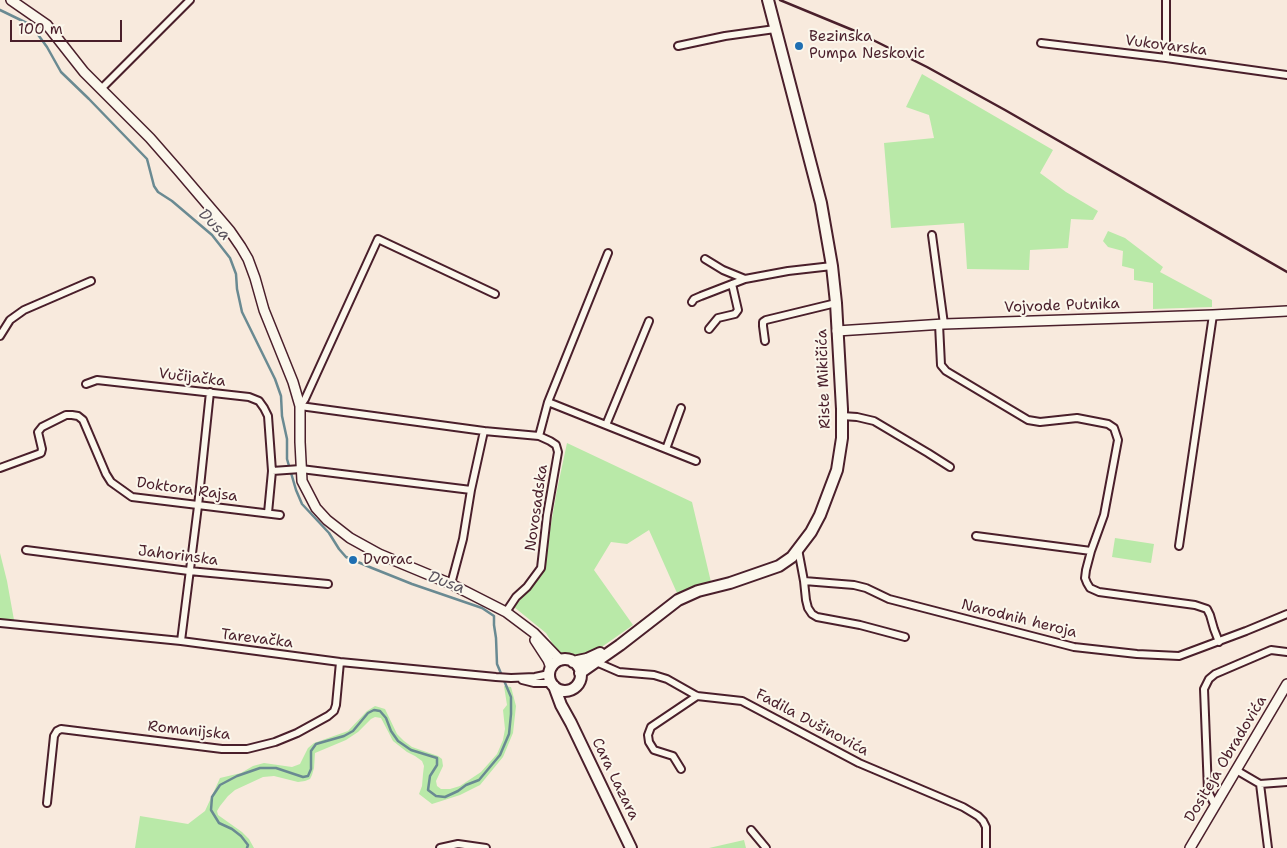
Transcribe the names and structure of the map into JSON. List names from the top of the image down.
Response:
{
  "streets": {
    "main road": [
      "Vojvode Putnika",
      "Riste Mikičića",
      "Dositeja Obradovića",
      "Cara Lazara"
    ],
    "street": [
      "Vukovarska",
      "Vučijačka",
      "Doktora Rajsa",
      "Novosadska",
      "Jahorinska",
      "Narodnih heroja",
      "Tarevačka",
      "Fadila Dušinovića",
      "Romanijska"
    ]
  },
  "crossings": [
    ["Vojvode Putnika", "Riste Mikičića"],
    ["Riste Mikičića", "Tarevačka"],
    ["Riste Mikičića", "Fadila Dušinovića"],
    ["Riste Mikičića", "Cara Lazara"],
    ["Tarevačka", "Romanijska"],
    ["Tarevačka", "Cara Lazara"]
  ],
  "water": ["Dusa"],
  "places": ["Bezinska Pumpa Neskovic", "Dvorac"],
  "scale_bar": "100 m"
}
